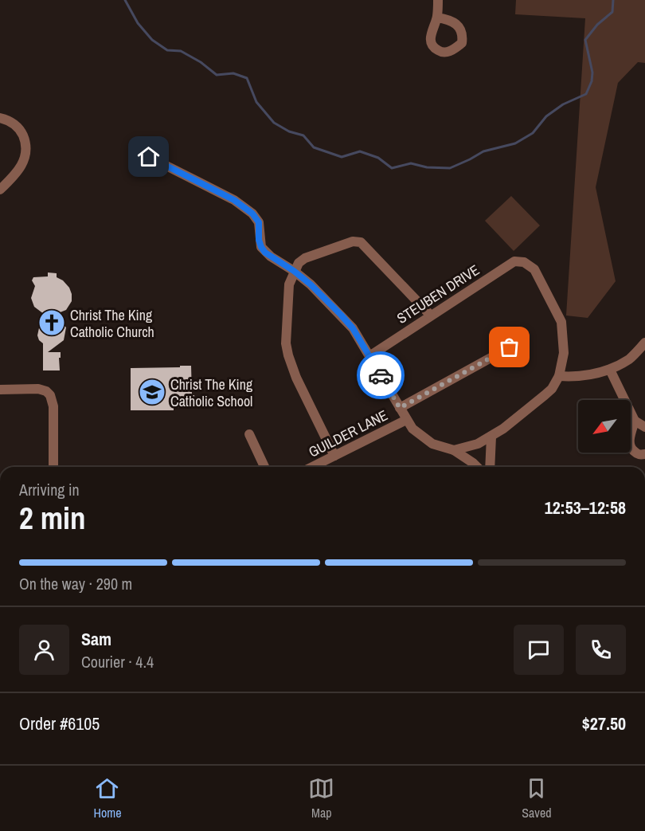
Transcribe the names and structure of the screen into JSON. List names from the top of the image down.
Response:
{
  "streets": {
    "street": ["STEUBEN DRIVE", "GUILDER LANE"]
  },
  "places": {
    "church": ["Christ The King Catholic Church"],
    "school or university": ["Christ The King Catholic School"]
  },
  "north": "bottom left",
  "page": {
    "heading": ["2 min", "Arriving in", "12:53–12:58"],
    "panel": [
      "Sam",
      "Courier · 4.4",
      "Order #6105",
      "$27.50"
    ],
    "bar": "On the way · 290 m",
    "tabs": ["Home", "Map", "Saved"]
  }
}
